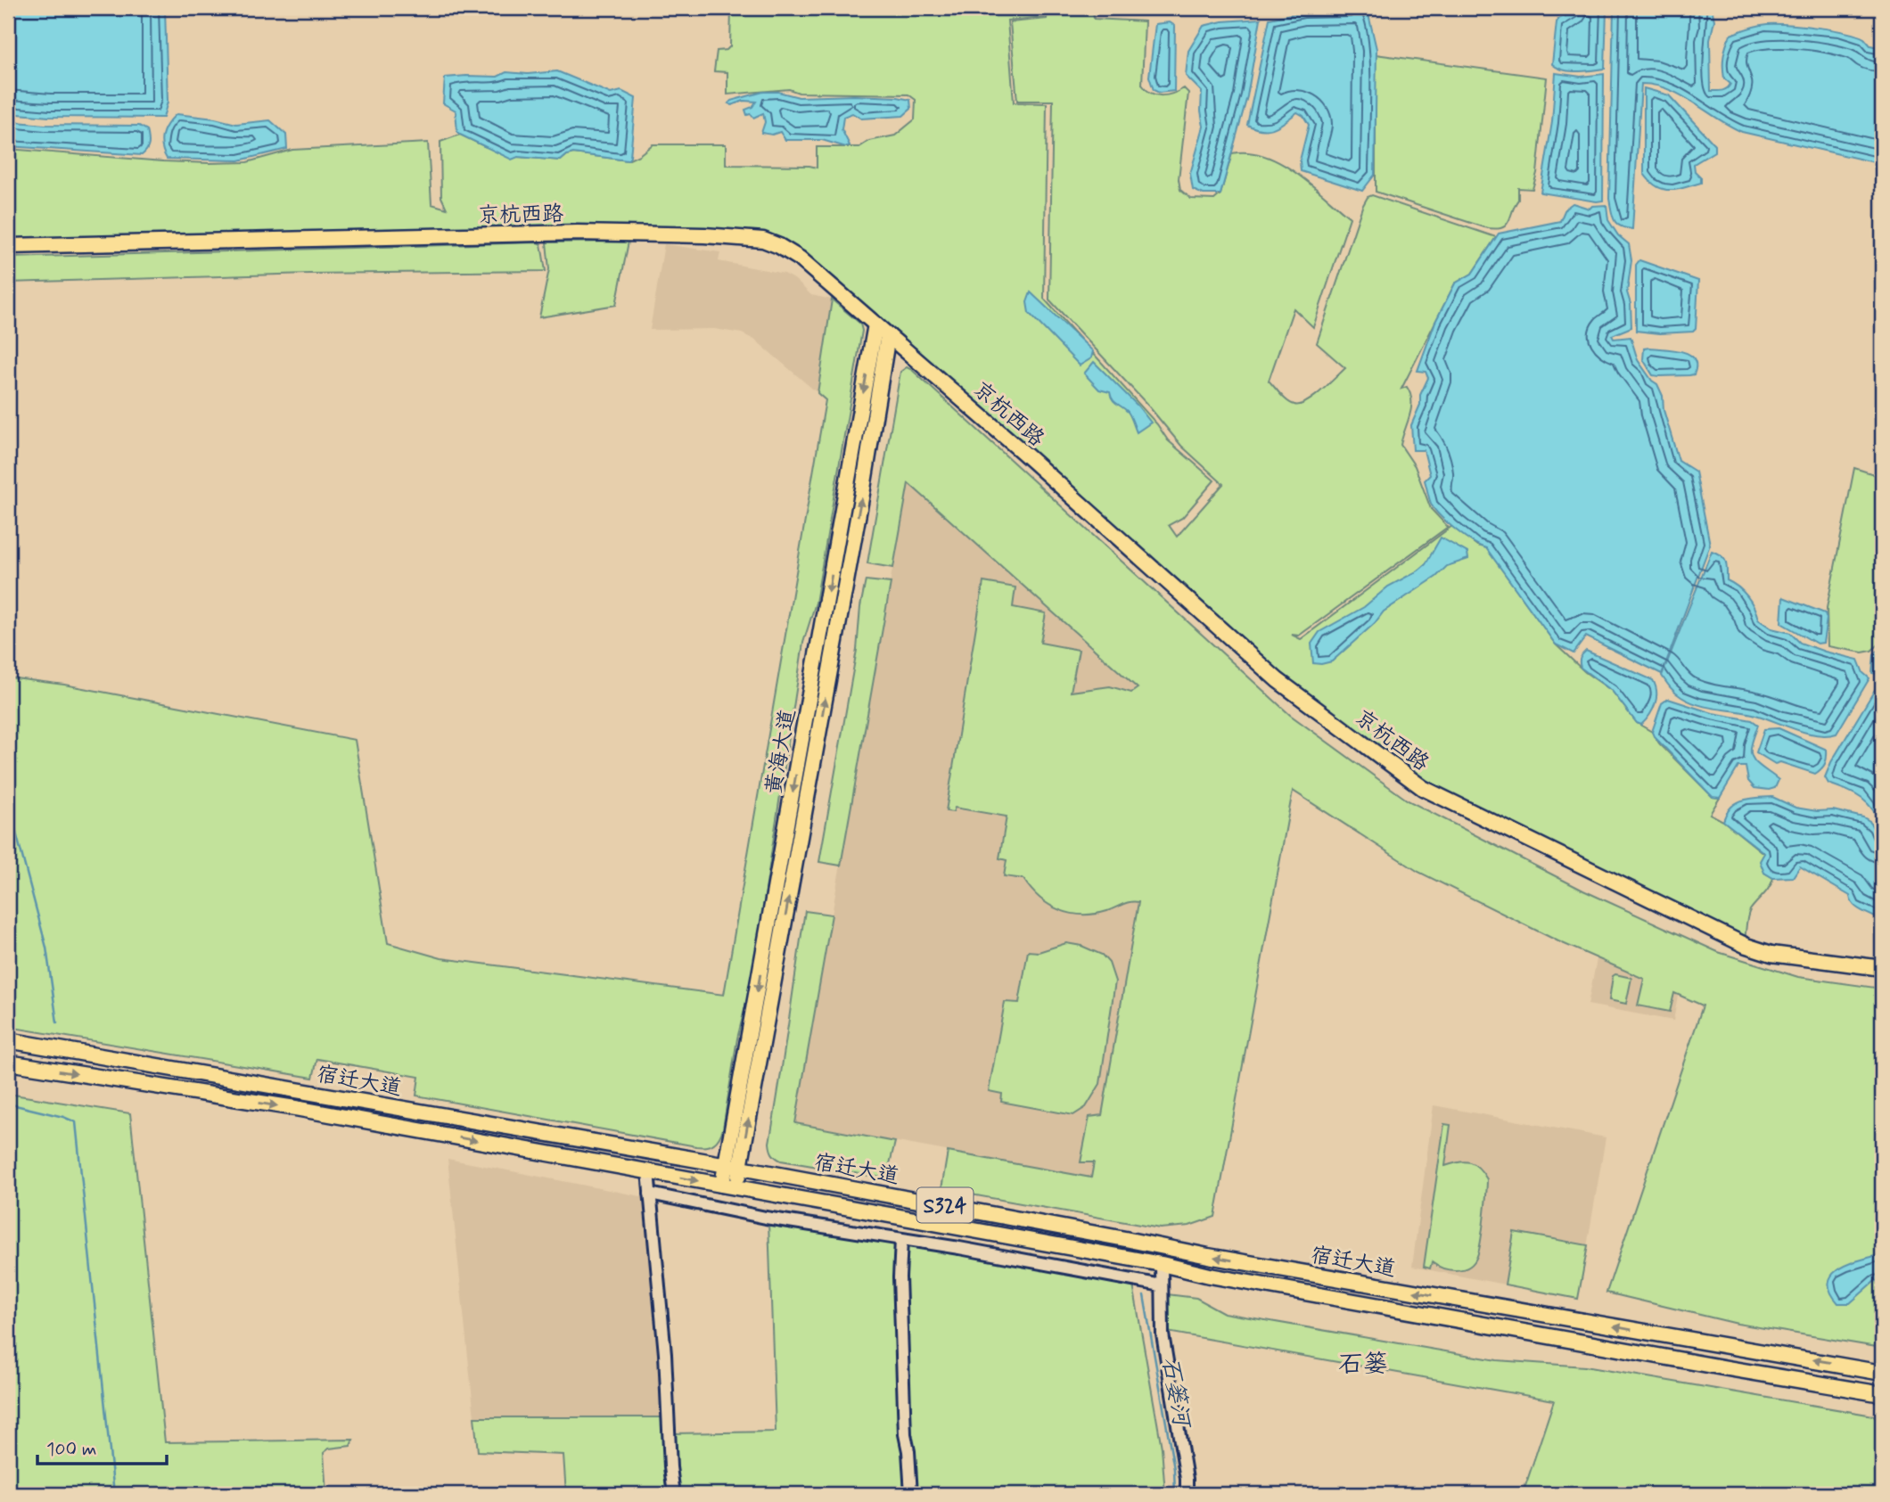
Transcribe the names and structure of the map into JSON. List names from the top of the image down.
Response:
{
  "streets": {
    "main road": [
      "京杭西路",
      "黄海大道",
      "宿迁大道",
      "S324"
    ]
  },
  "crossings": [
    ["京杭西路", "黄海大道"],
    ["黄海大道", "宿迁大道"]
  ],
  "districts": ["石篓"],
  "water": ["石篓河"],
  "scale_bar": "100 m"
}
